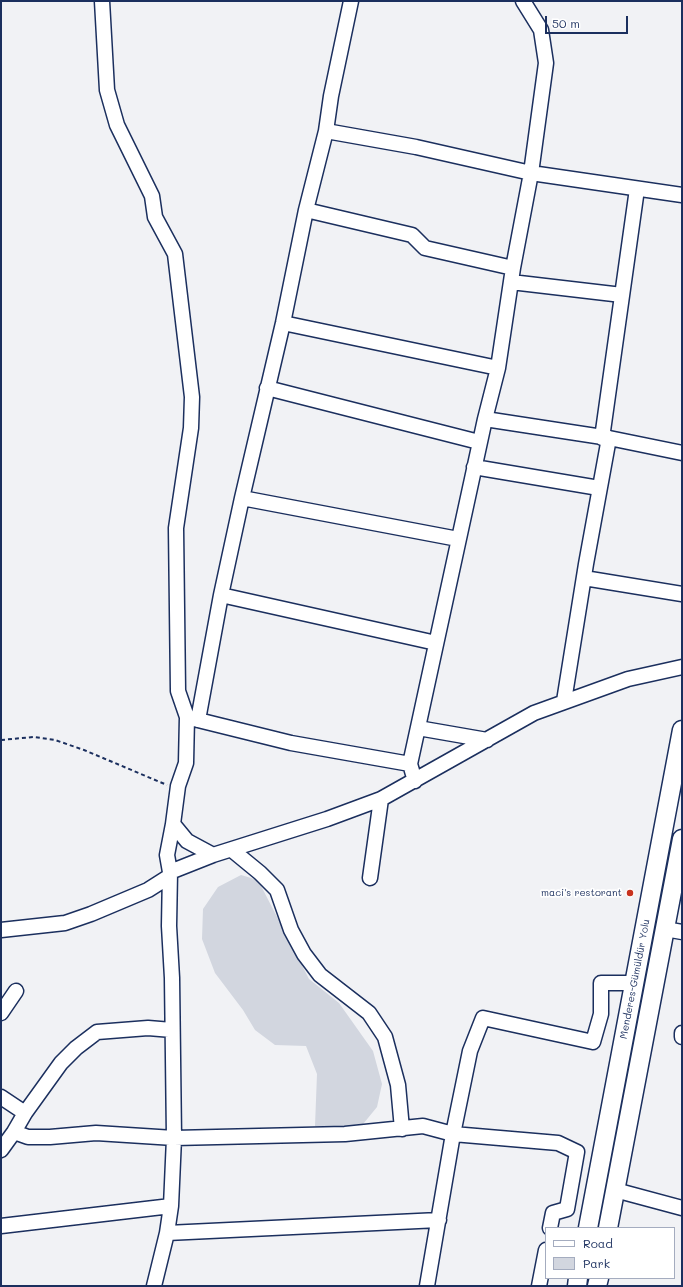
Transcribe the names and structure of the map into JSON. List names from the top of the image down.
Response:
{
  "streets": {
    "main road": ["Menderes-Gümüldür Yolu"]
  },
  "places": ["maci's restorant"],
  "legend": ["Road", "Park"],
  "scale_bar": "50 m"
}
